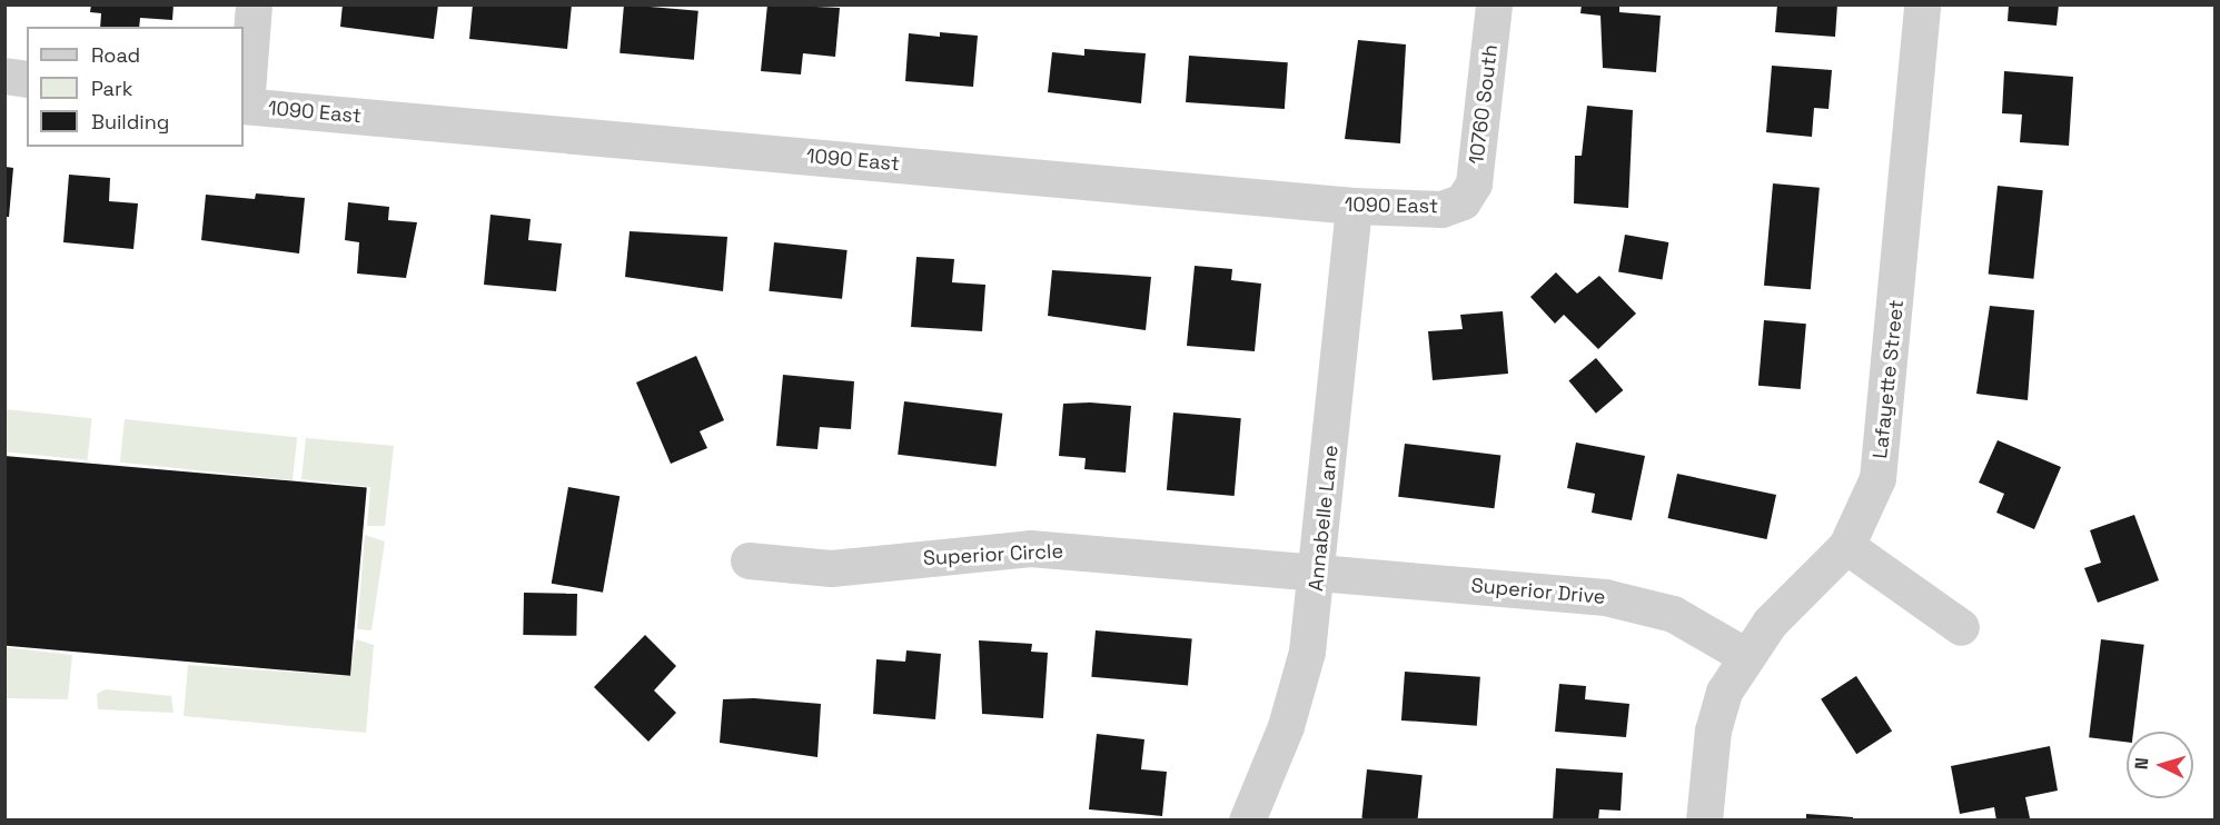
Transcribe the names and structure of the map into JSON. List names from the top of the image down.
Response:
{
  "streets": {
    "street": [
      "10760 South",
      "1090 East",
      "Lafayette Street",
      "Annabelle Lane",
      "Superior Circle",
      "Superior Drive"
    ]
  },
  "crossings": [
    ["10760 South", "1090 East"],
    ["1090 East", "Annabelle Lane"],
    ["Lafayette Street", "Superior Drive"],
    ["Annabelle Lane", "Superior Circle"],
    ["Annabelle Lane", "Superior Drive"],
    ["Superior Circle", "Superior Drive"]
  ],
  "legend": ["Road", "Park", "Building"],
  "north": "left"
}
